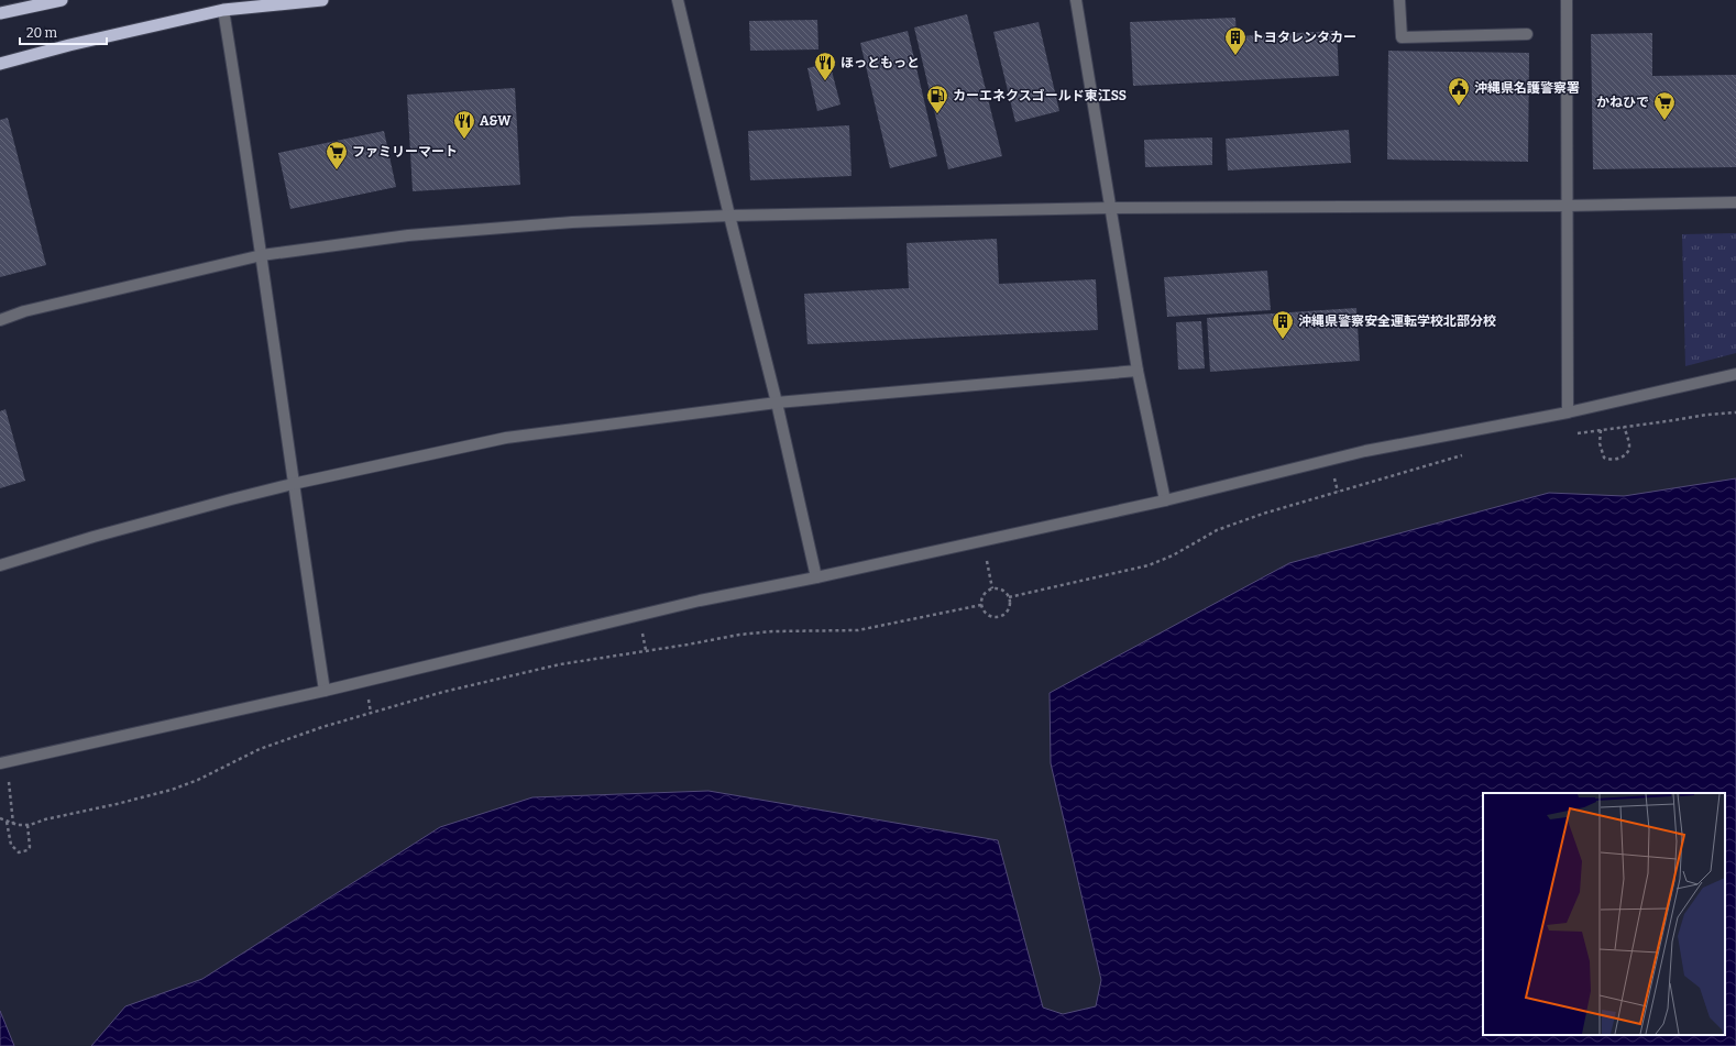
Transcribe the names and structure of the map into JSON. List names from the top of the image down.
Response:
{
  "places": {
    "building": ["トヨタレンタカー", "沖縄県警察安全運転学校北部分校"],
    "restaurant": ["ほっともっと", "A&W"],
    "public building": ["沖縄県名護警察署"],
    "fuel station": ["カーエネクスゴールド東江SS"],
    "supermarket": ["かねひで", "ファミリーマート"]
  },
  "scale_bar": "20 m"
}
